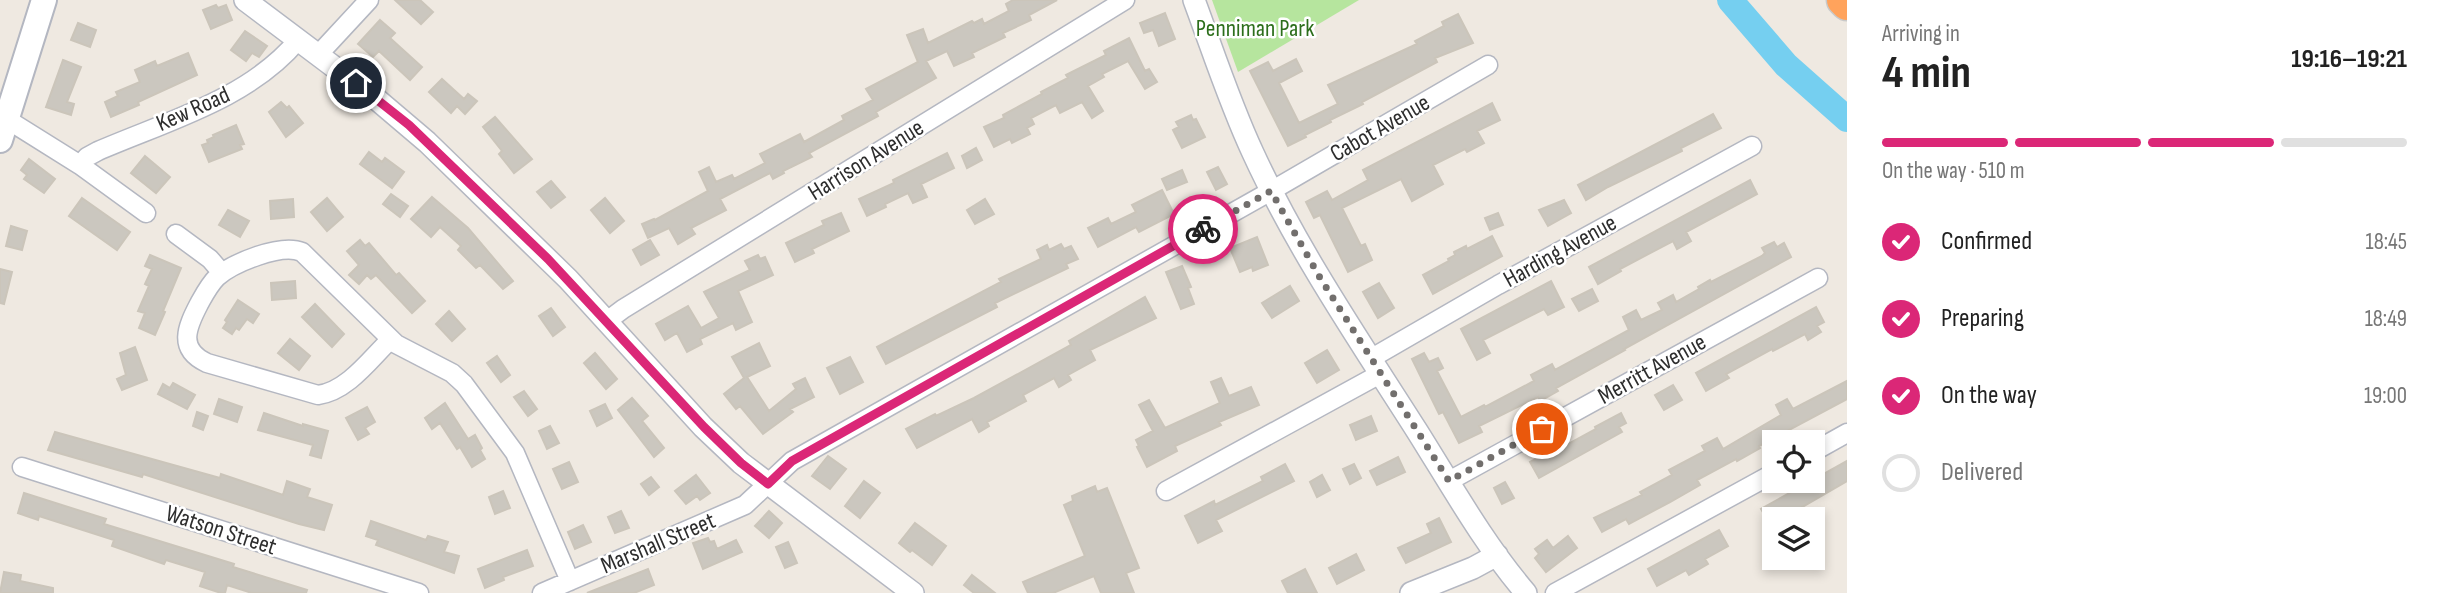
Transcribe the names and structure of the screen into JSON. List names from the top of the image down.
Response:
{
  "streets": {
    "street": [
      "Kew Road",
      "Cabot Avenue",
      "Harrison Avenue",
      "Harding Avenue",
      "Merritt Avenue",
      "Watson Street",
      "Marshall Street"
    ]
  },
  "crossings": [
    ["Cabot Avenue", "Marshall Street"]
  ],
  "parks": ["Penniman Park"],
  "page": {
    "heading": ["4 min", "Arriving in", "19:16–19:21"],
    "bar": "On the way · 510 m",
    "list": [
      ["Confirmed", "18:45"],
      ["Preparing", "18:49"],
      ["On the way", "19:00"],
      "Delivered"
    ]
  }
}
